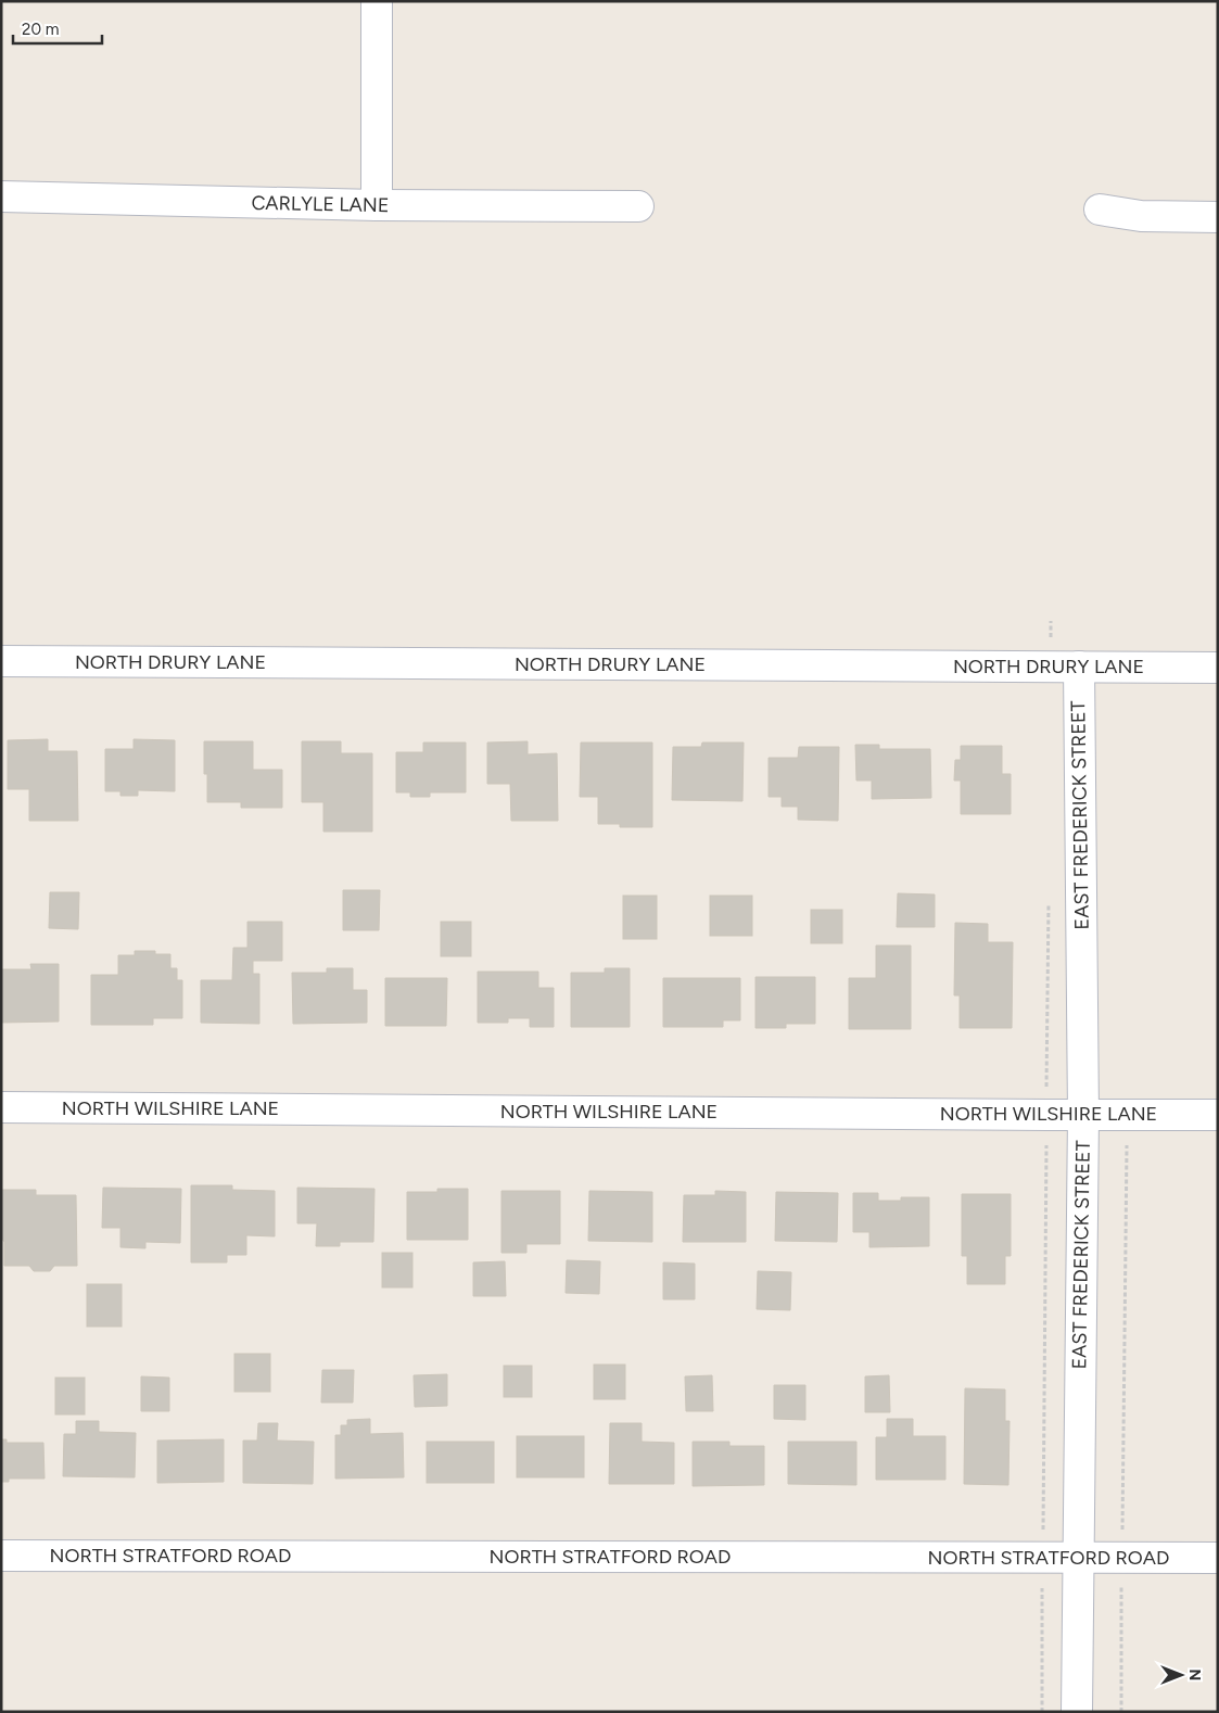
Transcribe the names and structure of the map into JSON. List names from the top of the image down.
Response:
{
  "streets": {
    "street": [
      "CARLYLE LANE",
      "NORTH DRURY LANE",
      "EAST FREDERICK STREET",
      "NORTH WILSHIRE LANE",
      "NORTH STRATFORD ROAD"
    ]
  },
  "crossings": [
    ["NORTH DRURY LANE", "EAST FREDERICK STREET"],
    ["EAST FREDERICK STREET", "NORTH WILSHIRE LANE"],
    ["EAST FREDERICK STREET", "NORTH STRATFORD ROAD"]
  ],
  "scale_bar": "20 m",
  "north": "right"
}
